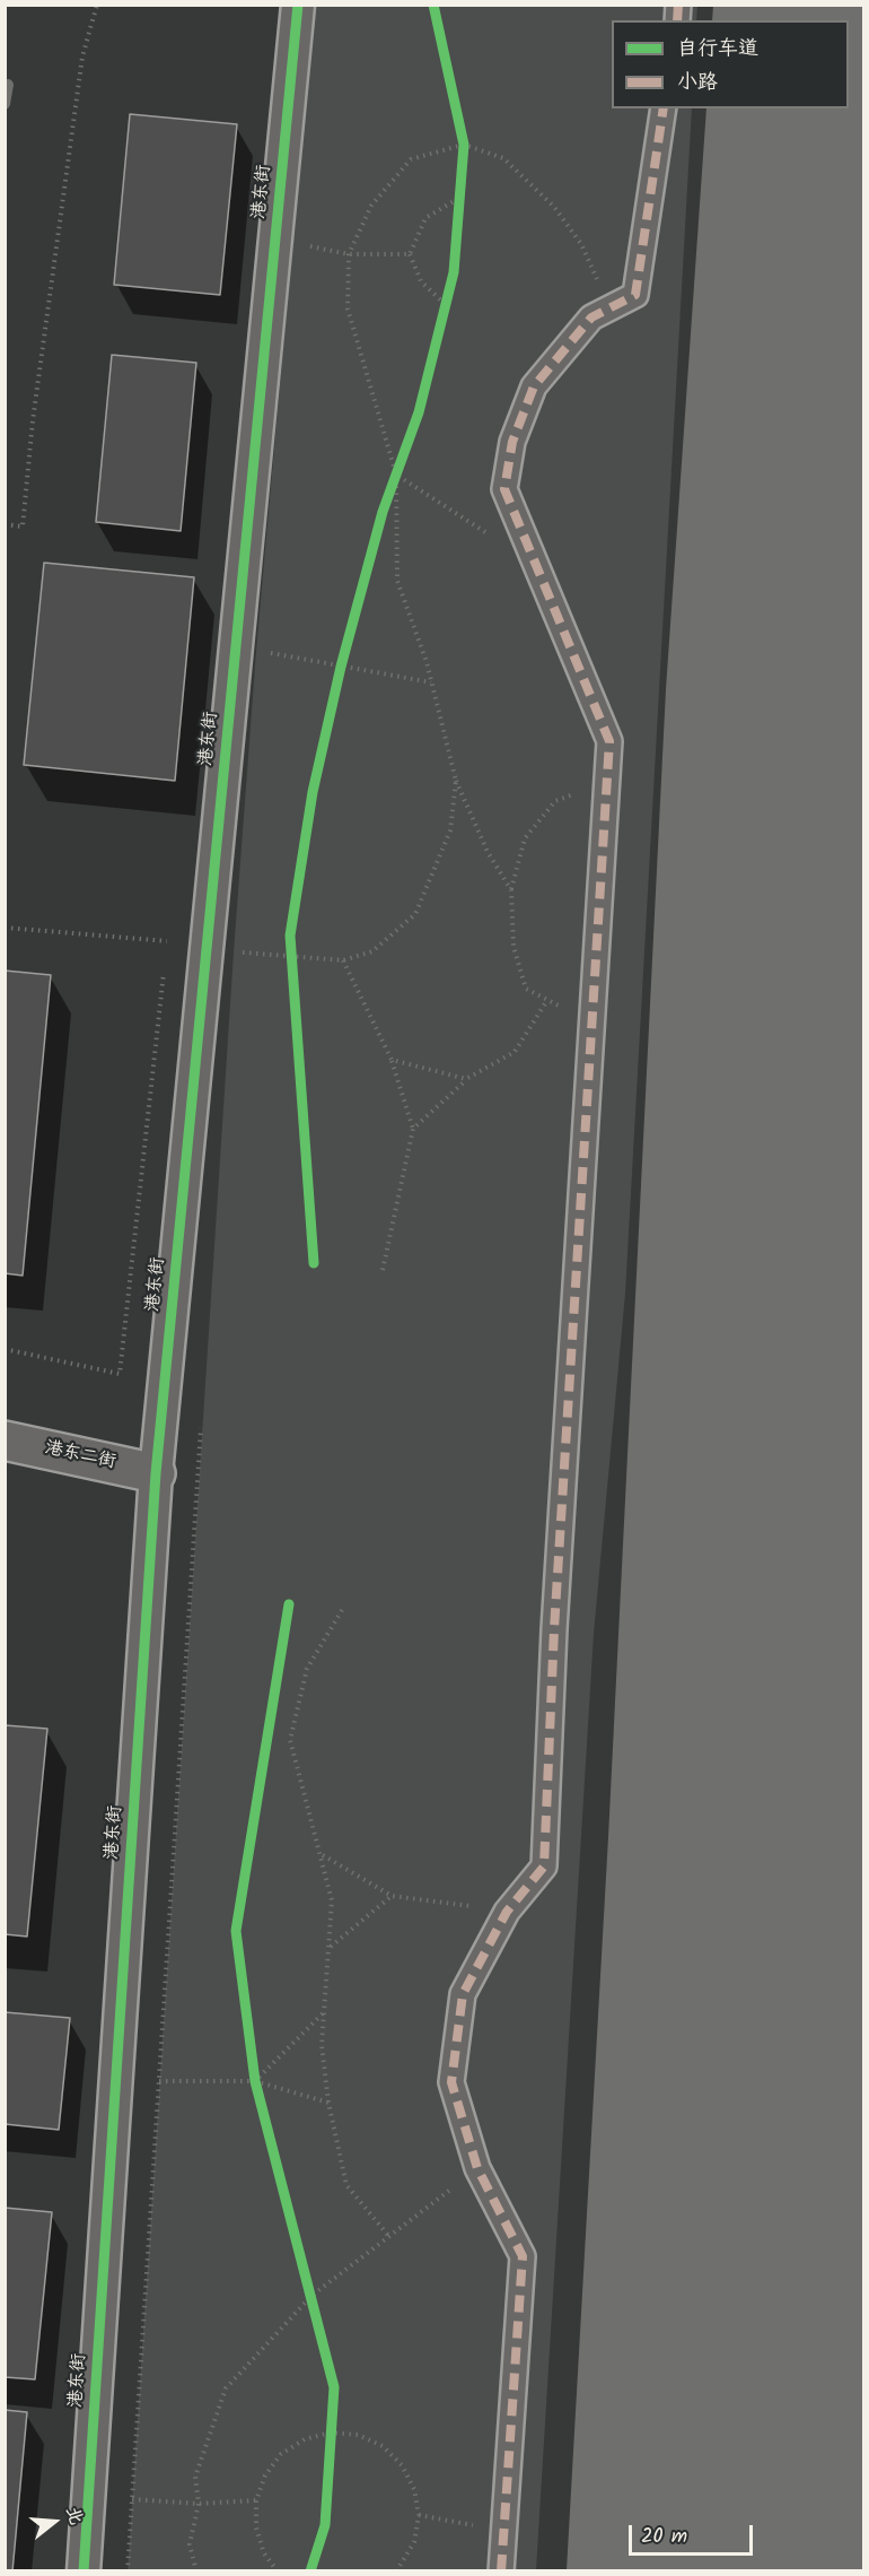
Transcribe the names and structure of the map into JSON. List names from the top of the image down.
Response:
{
  "streets": {
    "main road": ["港东二街"],
    "street": ["港东街"]
  },
  "crossings": [
    ["港东街", "港东二街"]
  ],
  "legend": ["自行车道", "小路"],
  "scale_bar": "20 m",
  "north": "right"
}
